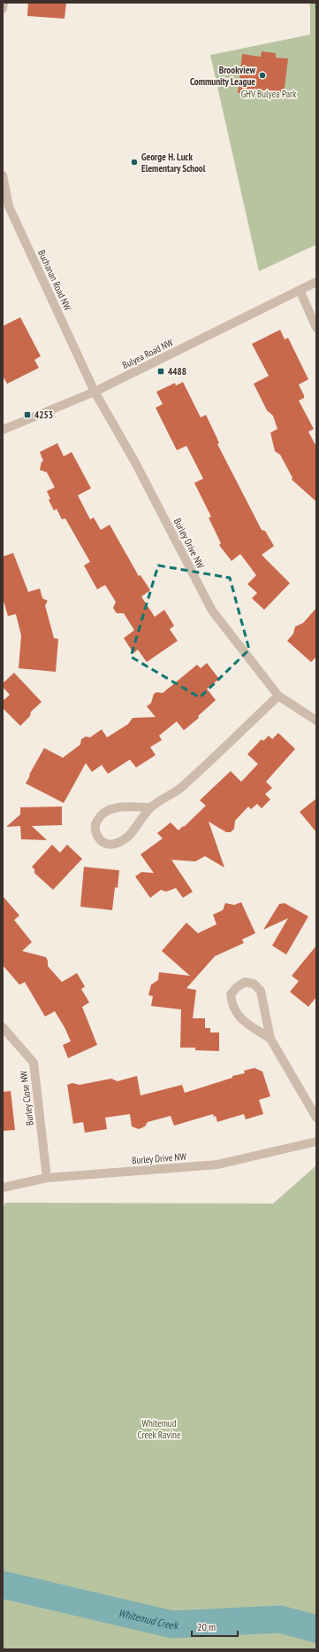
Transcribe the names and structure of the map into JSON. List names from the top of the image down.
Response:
{
  "streets": {
    "street": [
      "Buchanan Road NW",
      "Bulyea Road NW",
      "Burley Drive NW",
      "Burley Close NW"
    ]
  },
  "crossings": [
    ["Buchanan Road NW", "Bulyea Road NW"],
    ["Buchanan Road NW", "Burley Drive NW"],
    ["Bulyea Road NW", "Burley Drive NW"],
    ["Burley Drive NW", "Burley Close NW"]
  ],
  "water": ["Whitemud Creek"],
  "parks": ["GHV Bulyea Park", "Whitemud Creek Ravine"],
  "places": {
    "other": ["Brookview Community League", "George H. Luck Elementary School"],
    "transit": ["4488", "4253"]
  },
  "scale_bar": "20 m"
}
